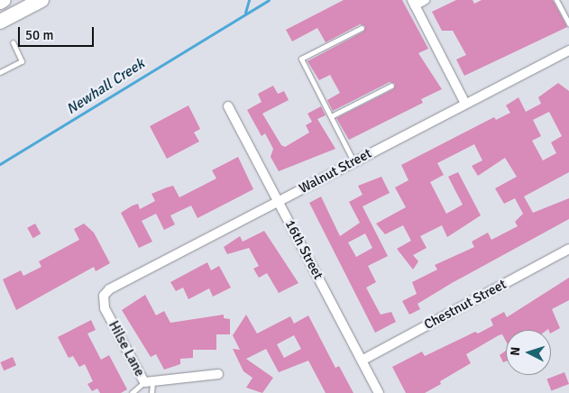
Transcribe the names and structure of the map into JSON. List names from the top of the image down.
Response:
{
  "streets": {
    "street": [
      "Walnut Street",
      "16th Street",
      "Chestnut Street",
      "Hilse Lane"
    ]
  },
  "crossings": [
    ["Walnut Street", "16th Street"],
    ["Walnut Street", "Hilse Lane"],
    ["16th Street", "Chestnut Street"]
  ],
  "water": ["Newhall Creek"],
  "scale_bar": "50 m",
  "north": "left"
}
